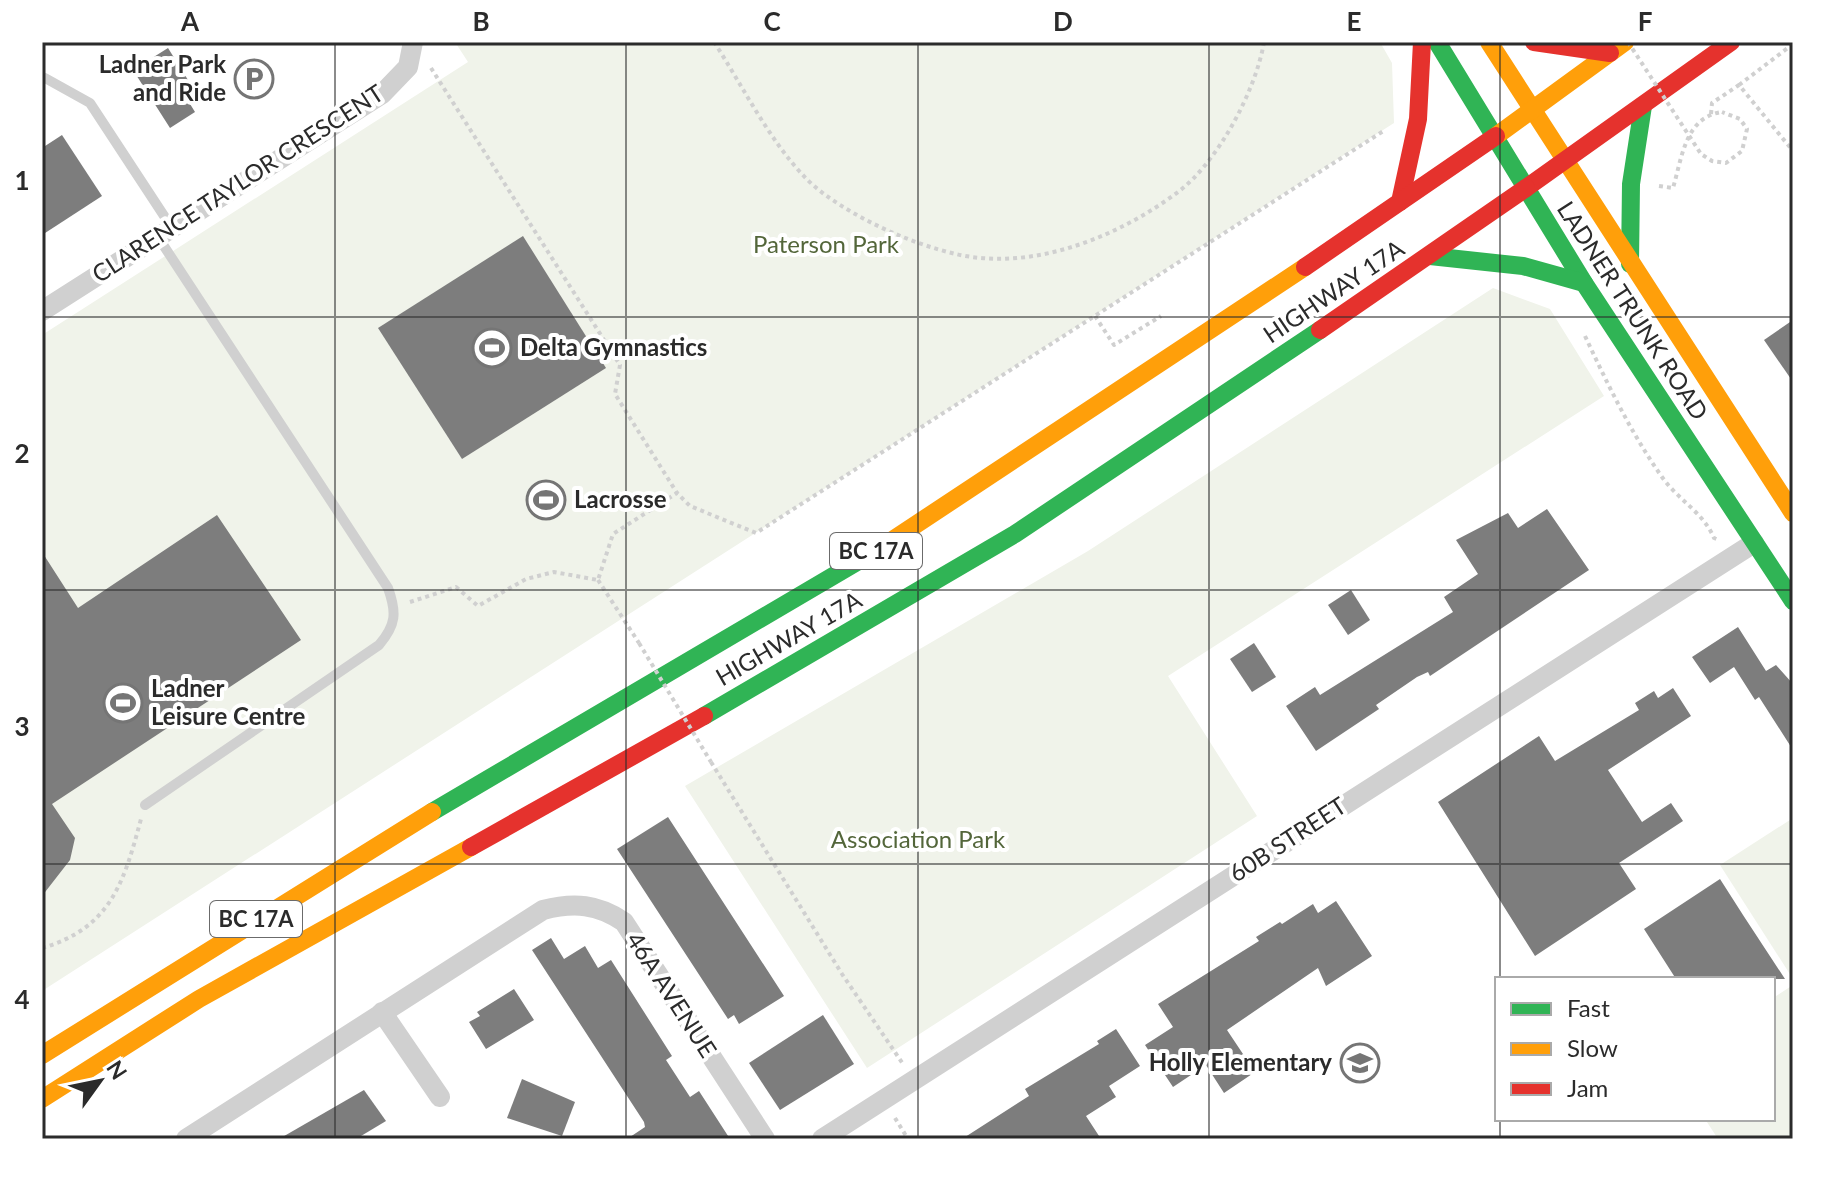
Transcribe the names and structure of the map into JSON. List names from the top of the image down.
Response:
{
  "streets": {
    "main road": ["HIGHWAY 17A", "LADNER TRUNK ROAD", "BC 17A"],
    "street": ["CLARENCE TAYLOR CRESCENT", "60B STREET", "46A AVENUE"]
  },
  "crossings": [
    ["HIGHWAY 17A", "LADNER TRUNK ROAD"],
    ["LADNER TRUNK ROAD", "60B STREET"]
  ],
  "parks": ["Paterson Park", "Association Park"],
  "places": {
    "parking": ["Ladner Park and Ride"],
    "sports": ["Delta Gymnastics", "Lacrosse", "Ladner Leisure Centre"],
    "school or university": ["Holly Elementary"]
  },
  "legend": ["Fast", "Slow", "Jam"],
  "north": "top right",
  "grid": {
    "columns": [
      "A",
      "B",
      "C",
      "D",
      "E",
      "F"
    ],
    "rows": [
      "1",
      "2",
      "3",
      "4"
    ]
  }
}
